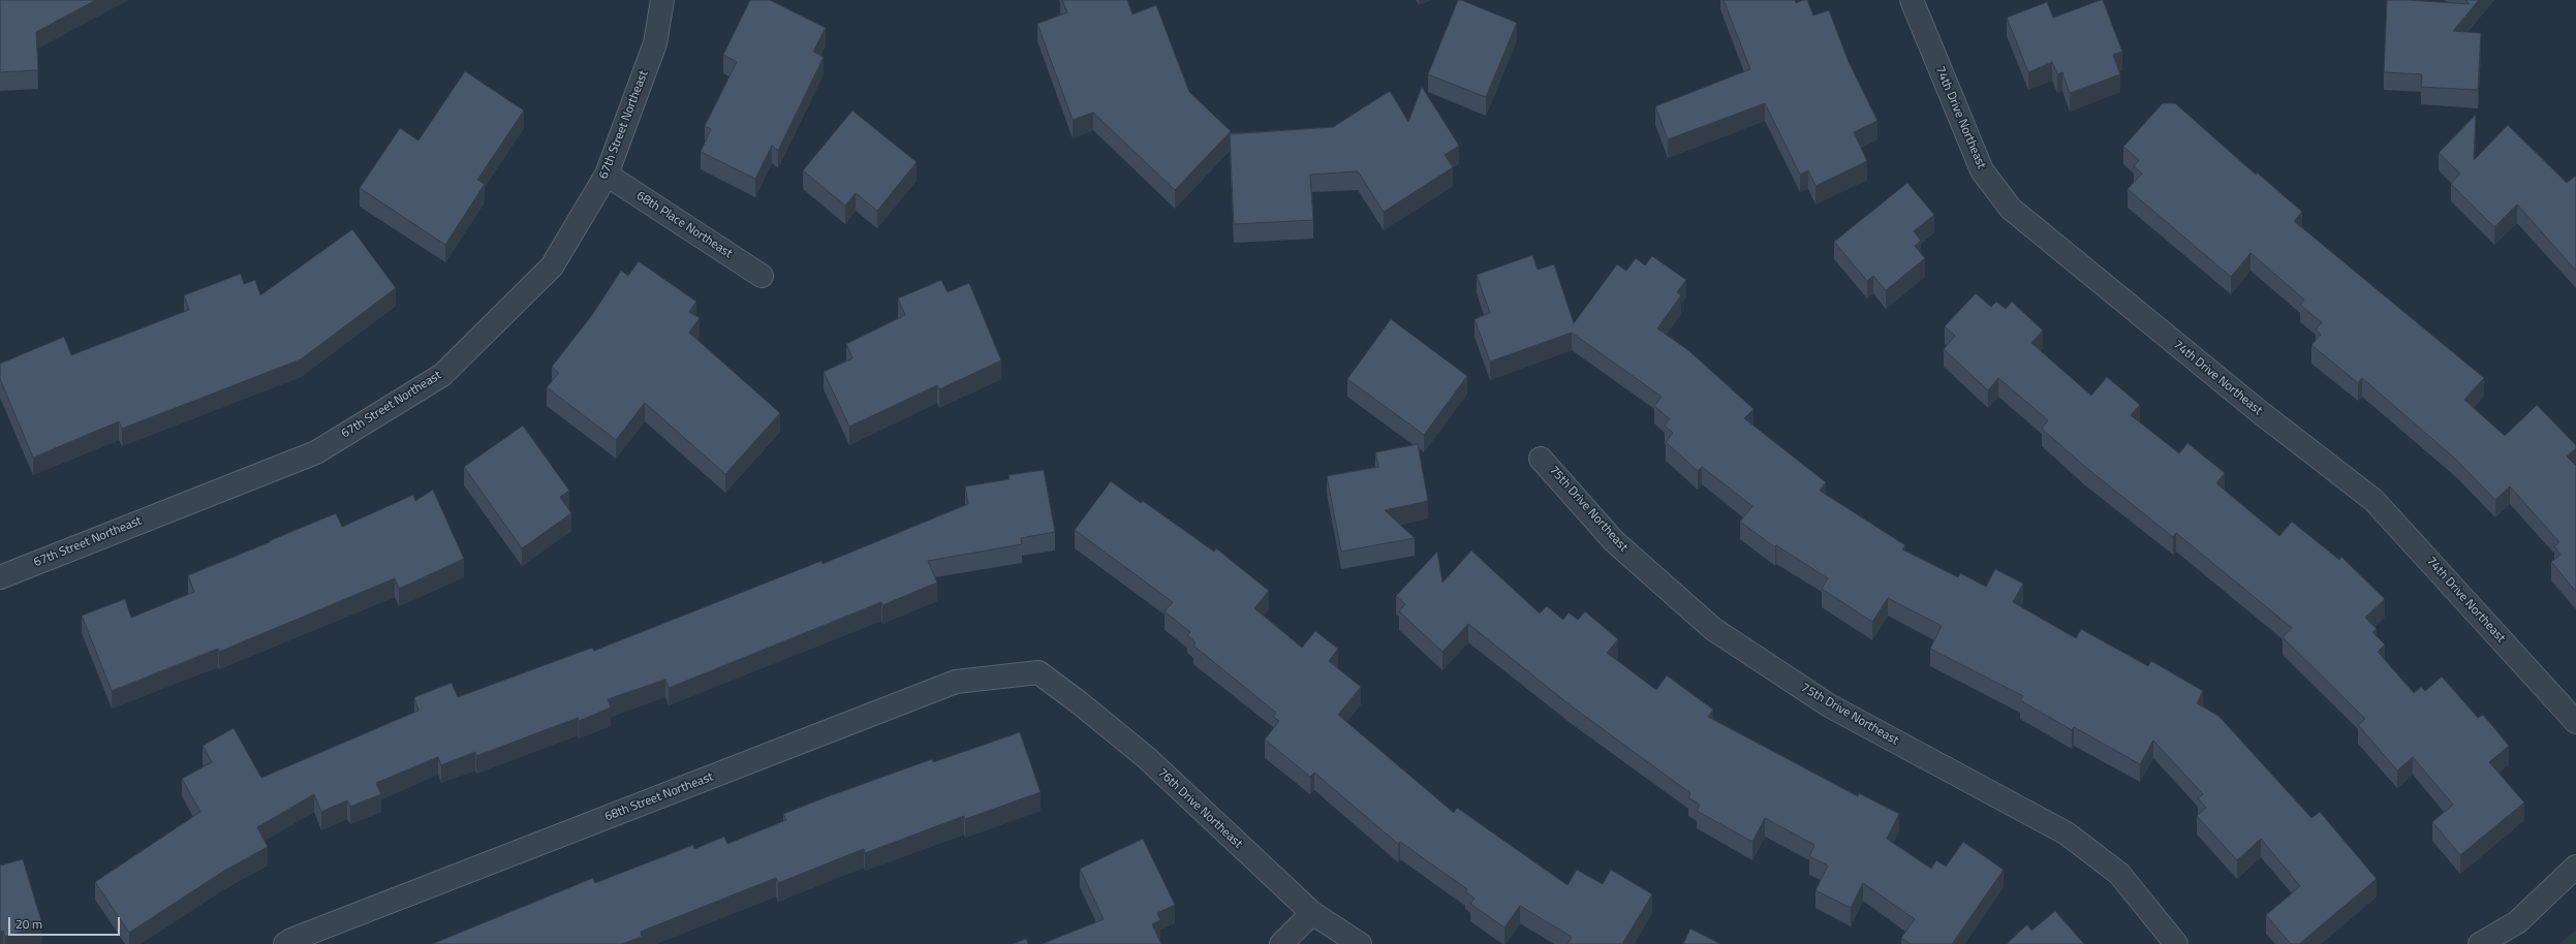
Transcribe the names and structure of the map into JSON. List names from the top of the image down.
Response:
{
  "streets": {
    "street": [
      "74th Drive Northeast",
      "67th Street Northeast",
      "68th Place Northeast",
      "75th Drive Northeast",
      "68th Street Northeast",
      "76th Drive Northeast"
    ]
  },
  "crossings": [
    ["67th Street Northeast", "68th Place Northeast"],
    ["68th Street Northeast", "76th Drive Northeast"]
  ],
  "scale_bar": "20 m"
}
